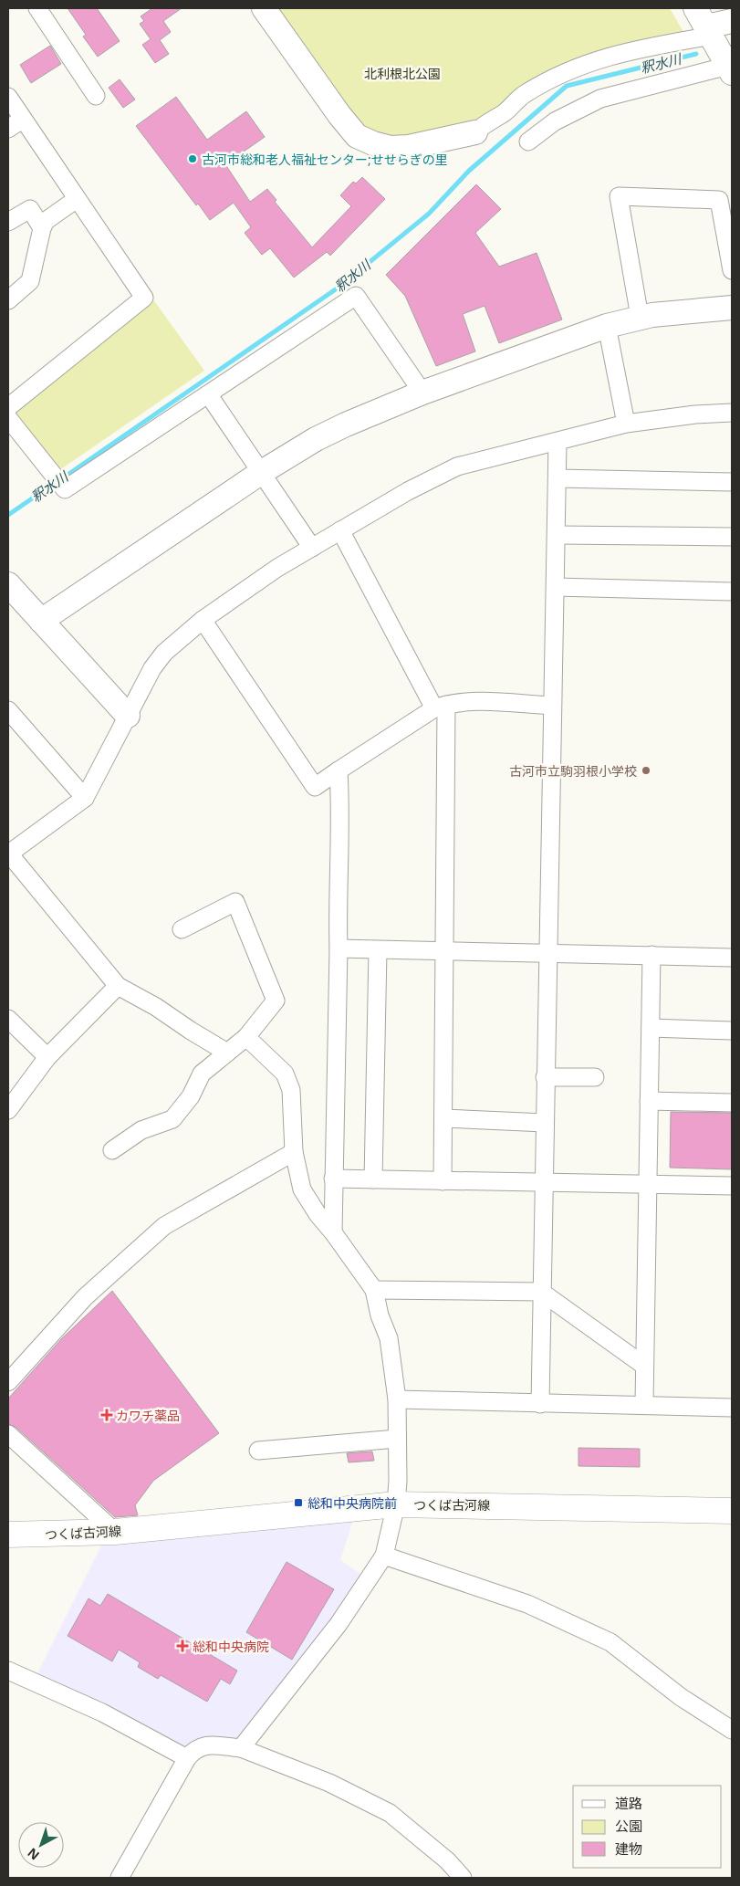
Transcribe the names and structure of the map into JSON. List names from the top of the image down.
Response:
{
  "streets": {
    "main road": ["つくば古河線"]
  },
  "water": ["釈水川"],
  "parks": ["北利根北公園"],
  "places": {
    "other": ["古河市総和老人福祉センター;せせらぎの里", "古河市立駒羽根小学校"],
    "health": ["カワチ薬品", "総和中央病院"],
    "transit": ["総和中央病院前"]
  },
  "legend": ["道路", "公園", "建物"],
  "north": "bottom left"
}
